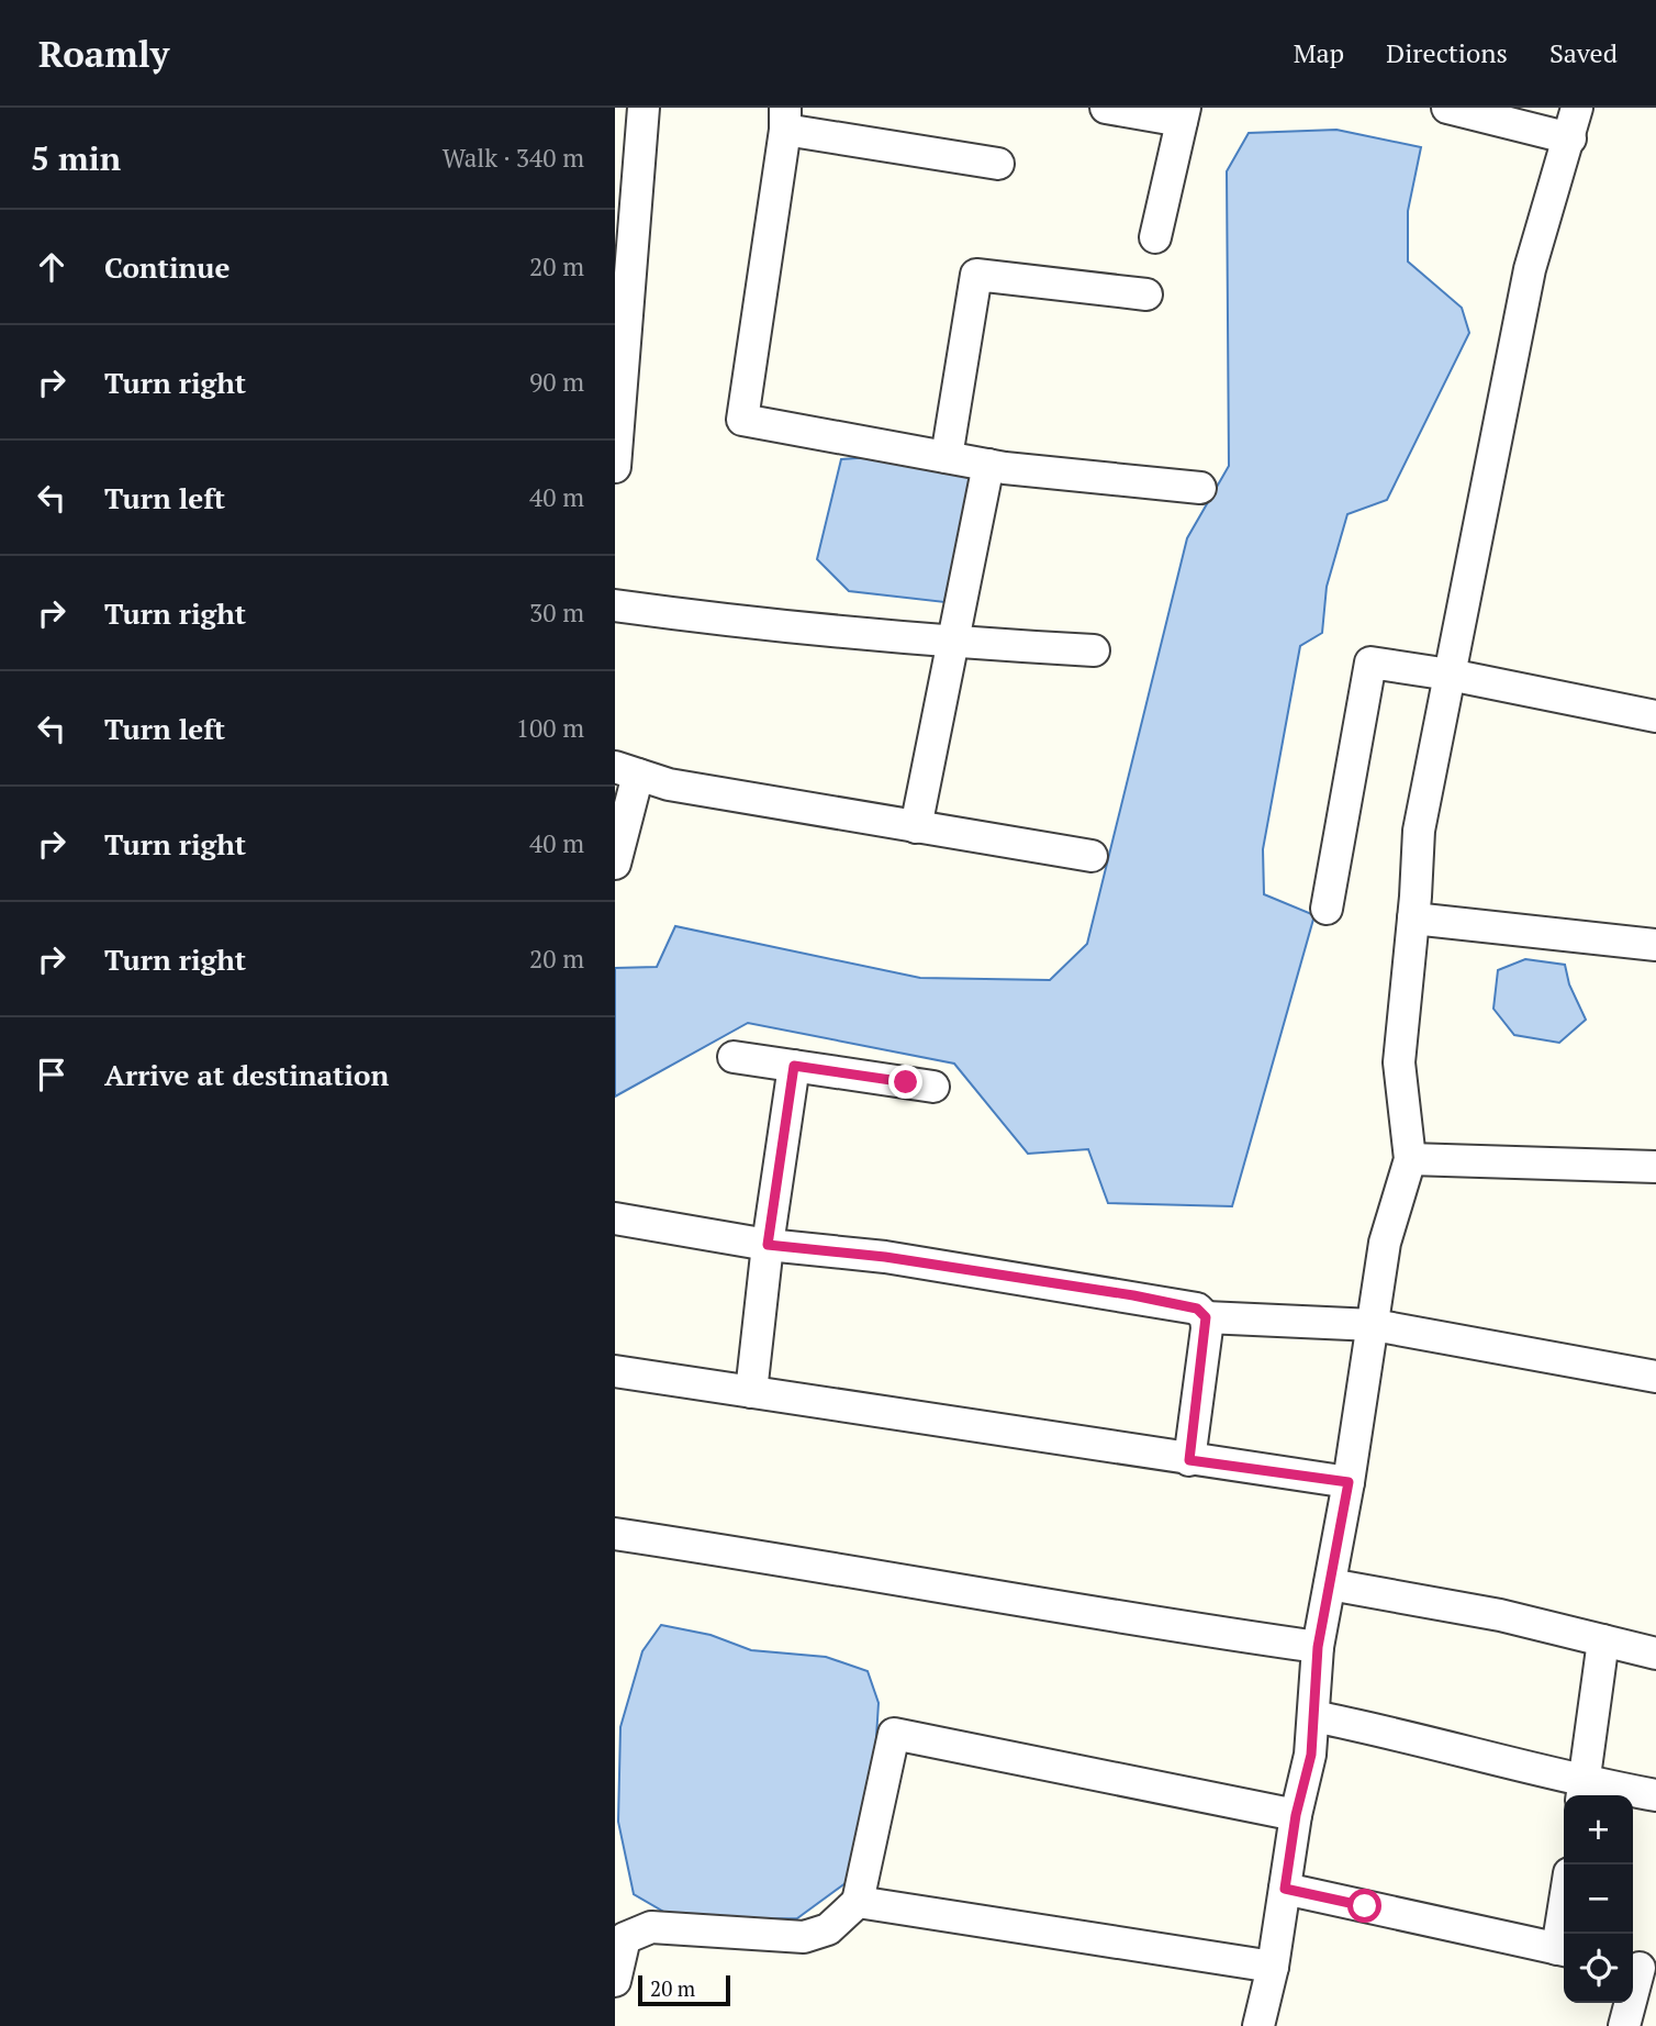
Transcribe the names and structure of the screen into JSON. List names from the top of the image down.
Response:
{
  "scale_bar": "20 m",
  "page": {
    "header": "Roamly",
    "nav": ["Map", "Directions", "Saved"],
    "heading": ["5 min", "Walk · 340 m"],
    "list": [
      ["Continue", "20 m"],
      ["Turn right", "90 m"],
      ["Turn left", "40 m"],
      ["Turn right", "30 m"],
      ["Turn left", "100 m"],
      ["Turn right", "40 m"],
      ["Turn right", "20 m"],
      "Arrive at destination"
    ],
    "map_buttons": ["+", "−"],
    "scale": "20 m"
  }
}
